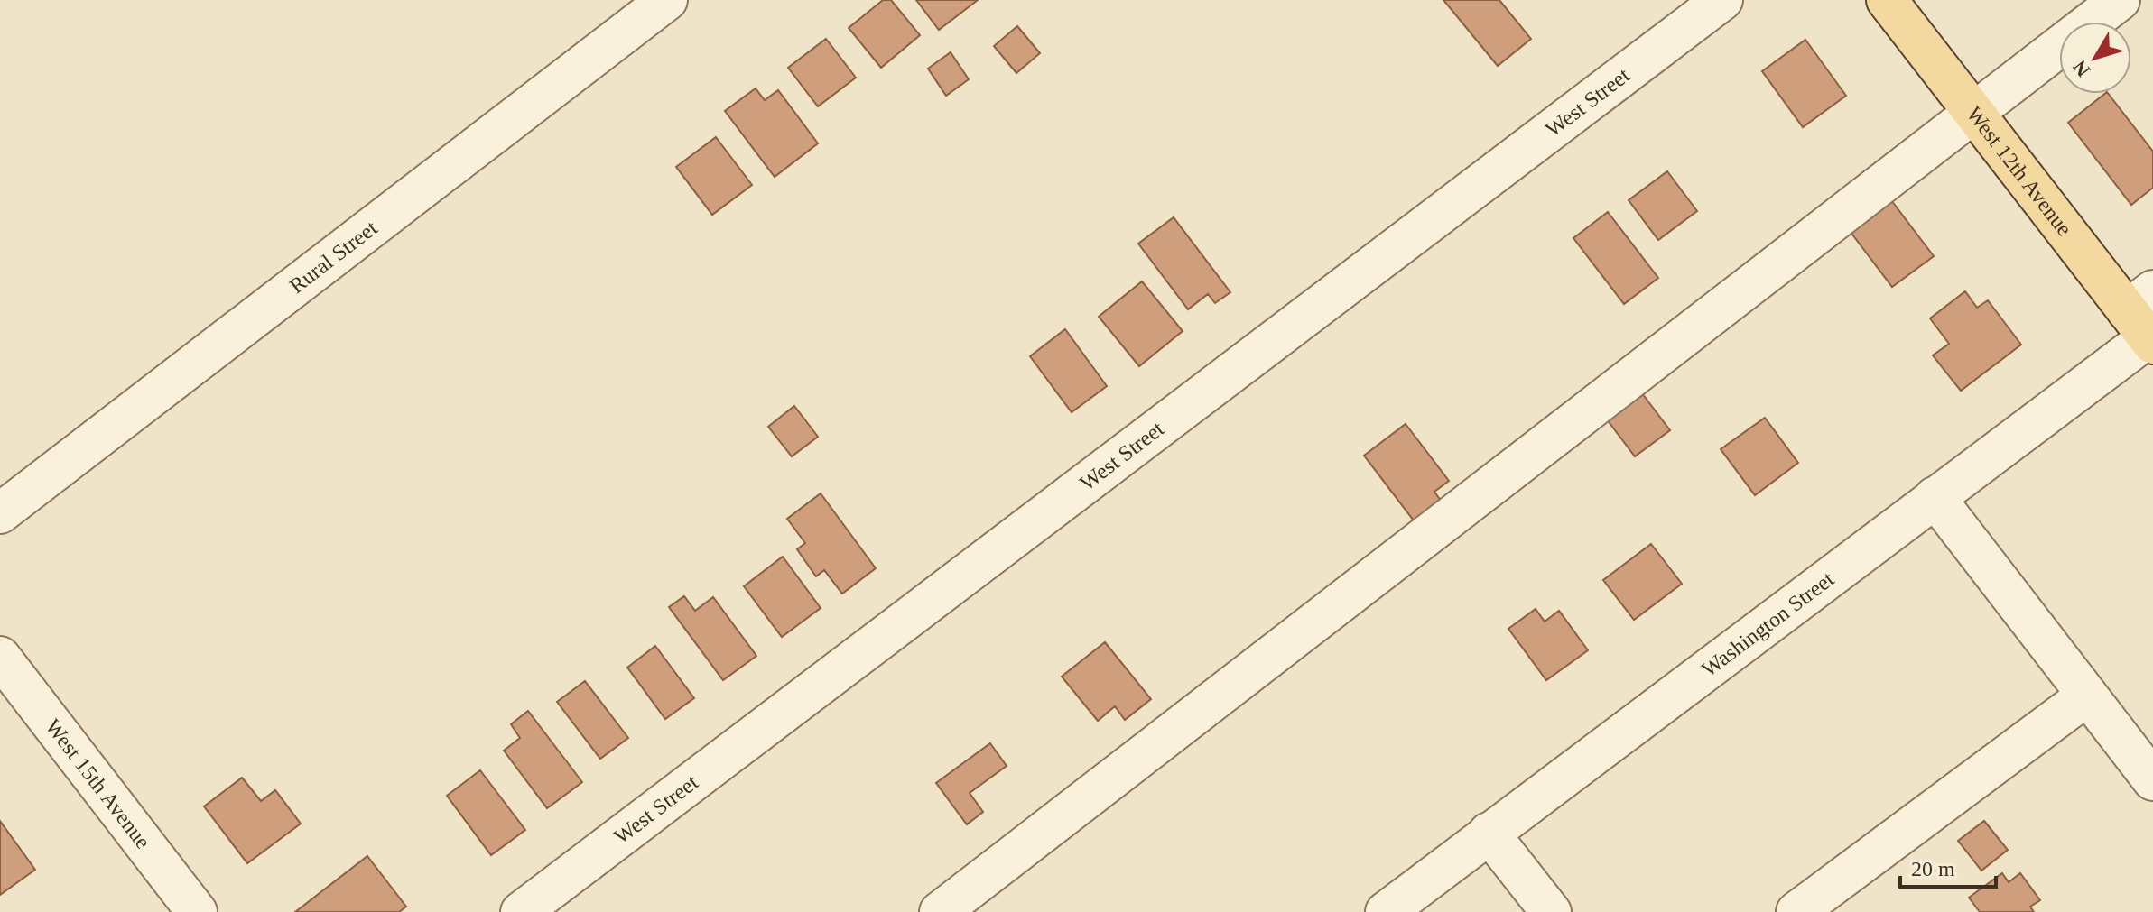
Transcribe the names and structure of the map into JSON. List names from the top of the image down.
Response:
{
  "streets": {
    "main road": ["West 12th Avenue"],
    "street": [
      "West Street",
      "Rural Street",
      "Washington Street",
      "West 15th Avenue"
    ]
  },
  "crossings": [
    ["West 12th Avenue", "Washington Street"]
  ],
  "scale_bar": "20 m",
  "north": "bottom left"
}
